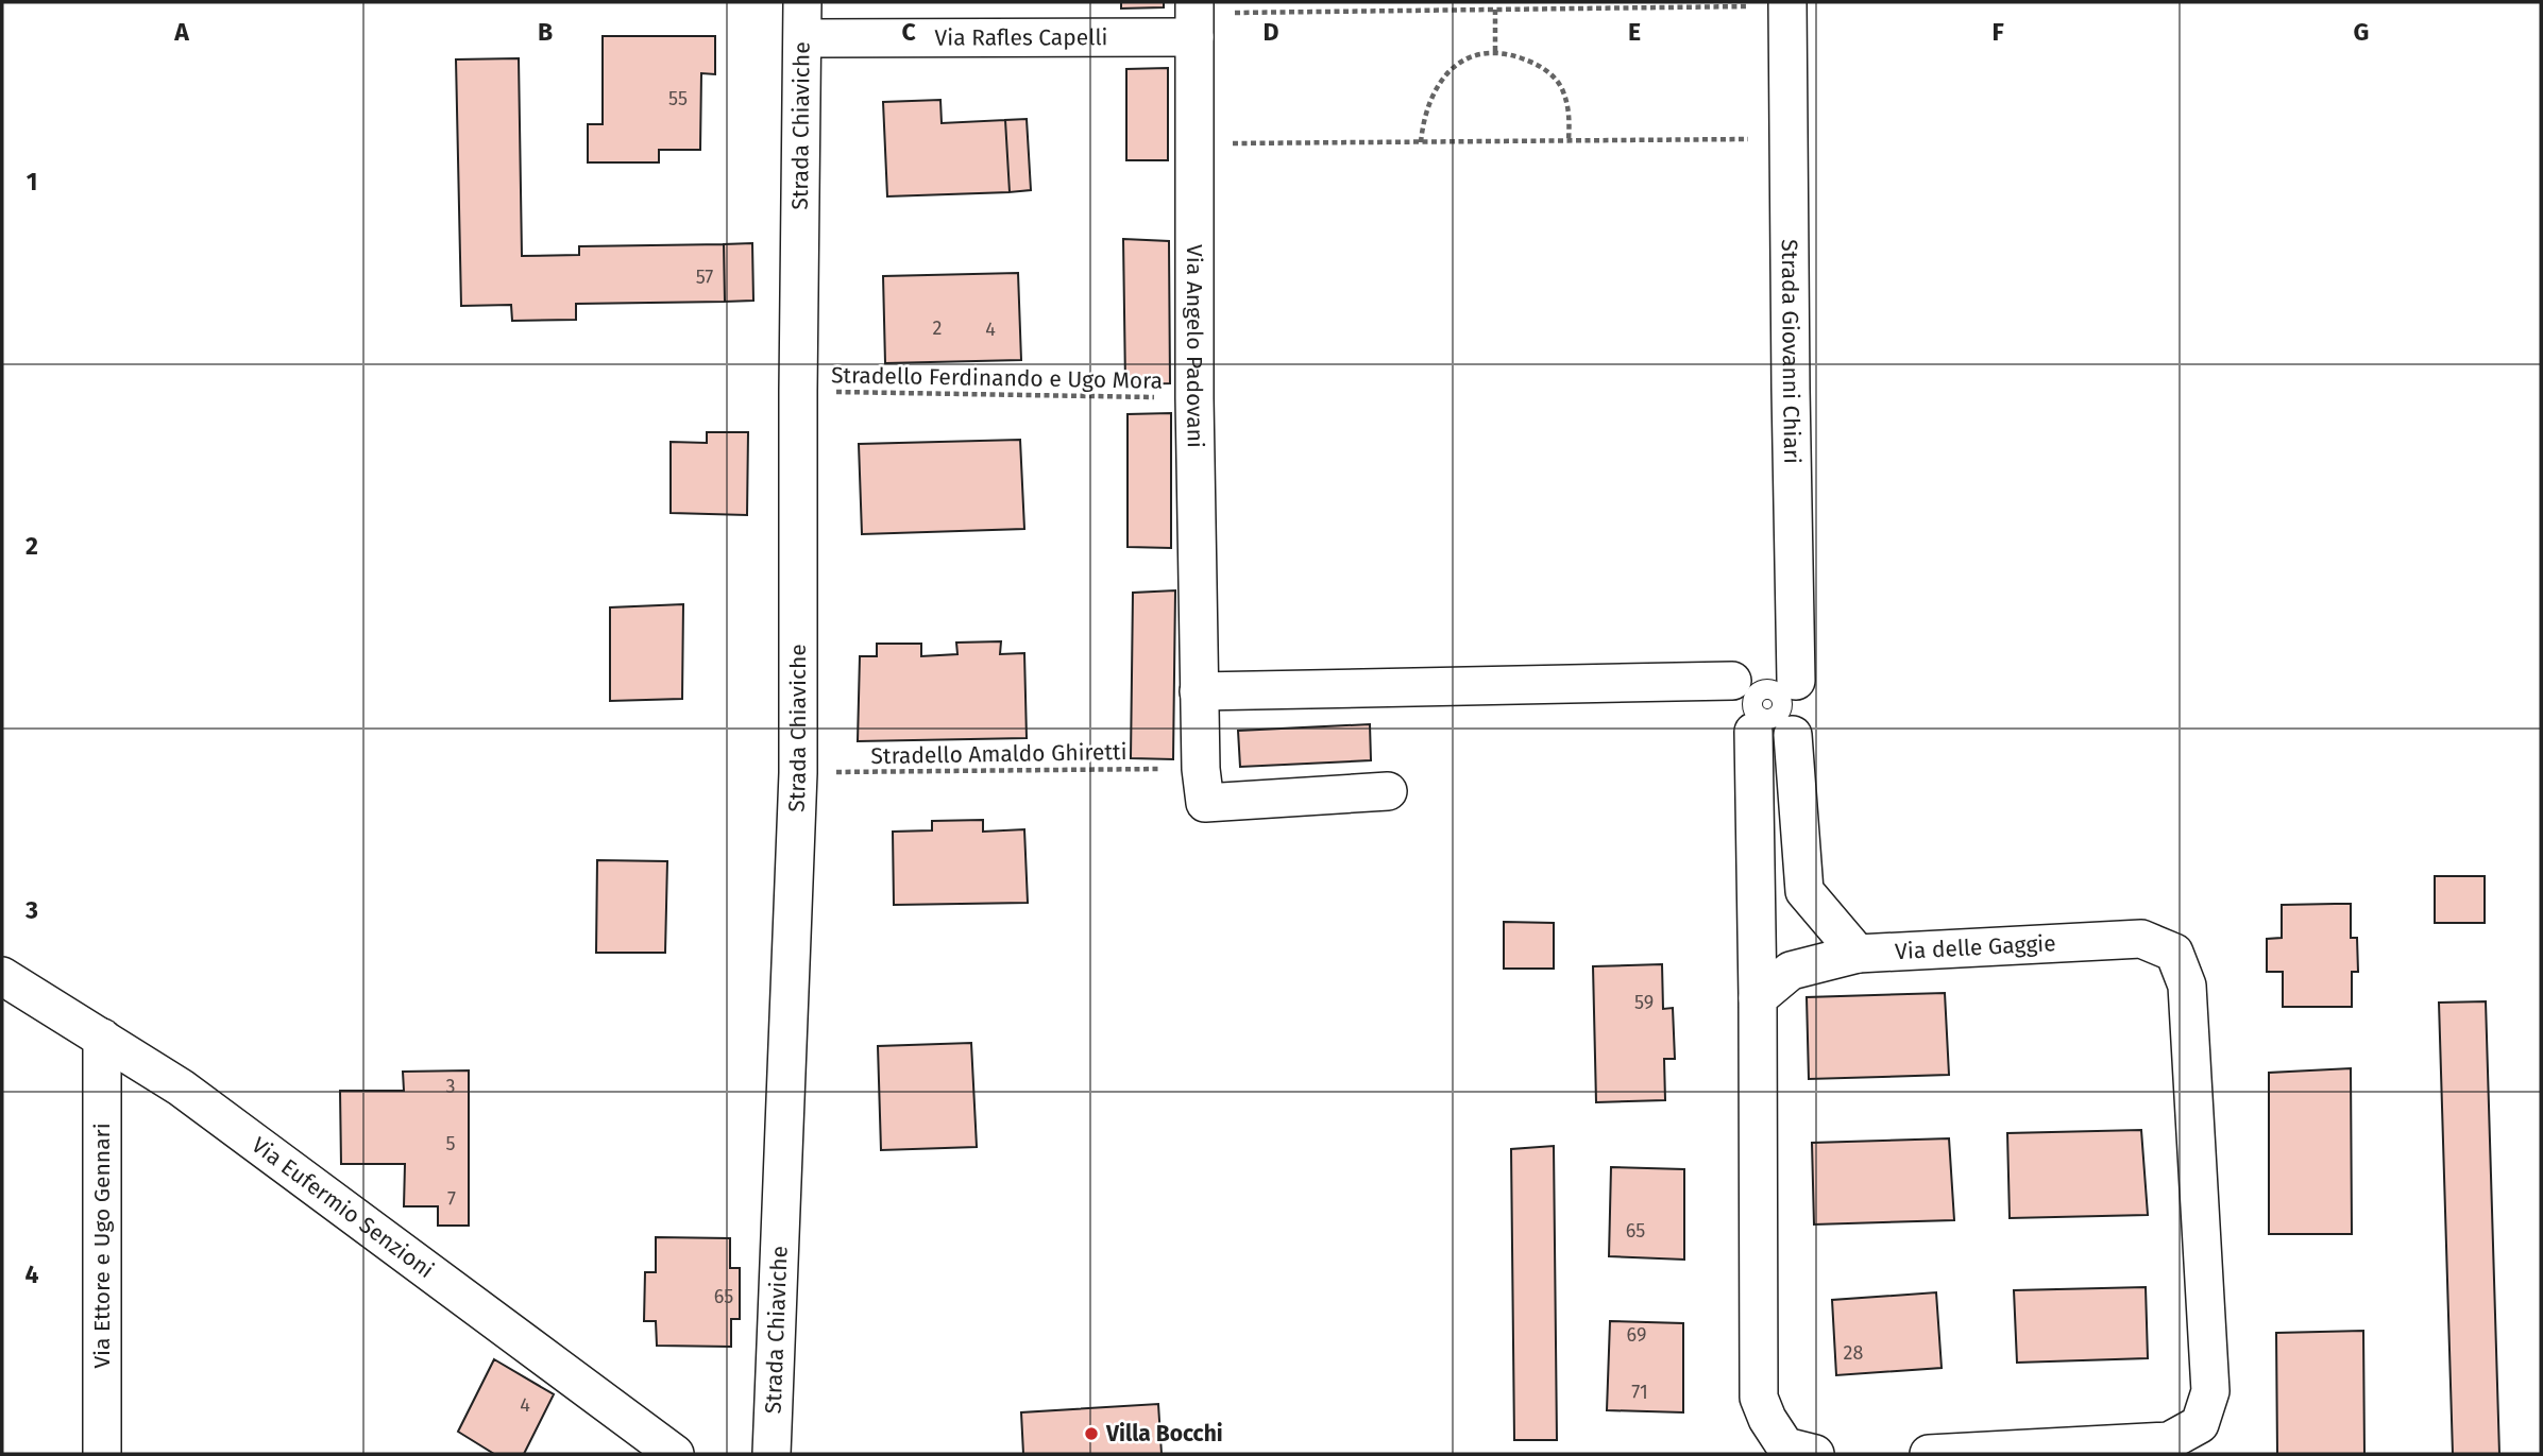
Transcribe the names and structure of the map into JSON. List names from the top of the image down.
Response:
{
  "streets": {
    "street": [
      "Via Rafles Capelli",
      "Strada Chiaviche",
      "Via Angelo Padovani",
      "Strada Giovanni Chiari",
      "Via delle Gaggie",
      "Via Eufermio Senzioni",
      "Via Ettore e Ugo Gennari"
    ],
    "path": ["Stradello Ferdinando e Ugo Mora", "Stradello Amaldo Ghiretti"]
  },
  "crossings": [
    ["Via Rafles Capelli", "Strada Chiaviche"],
    ["Via Rafles Capelli", "Via Angelo Padovani"],
    ["Strada Chiaviche", "Stradello Ferdinando e Ugo Mora"],
    ["Strada Chiaviche", "Stradello Amaldo Ghiretti"],
    ["Via Angelo Padovani", "Stradello Ferdinando e Ugo Mora"],
    ["Via Angelo Padovani", "Stradello Amaldo Ghiretti"],
    ["Strada Giovanni Chiari", "Via delle Gaggie"],
    ["Via Eufermio Senzioni", "Via Ettore e Ugo Gennari"]
  ],
  "places": ["Villa Bocchi"],
  "house_numbers": [
    "55",
    "57",
    "2",
    "4",
    "59",
    "3",
    "5",
    "7",
    "65",
    "65",
    "69",
    "28",
    "71",
    "4"
  ],
  "grid": {
    "columns": [
      "A",
      "B",
      "C",
      "D",
      "E",
      "F",
      "G"
    ],
    "rows": [
      "1",
      "2",
      "3",
      "4"
    ]
  }
}
